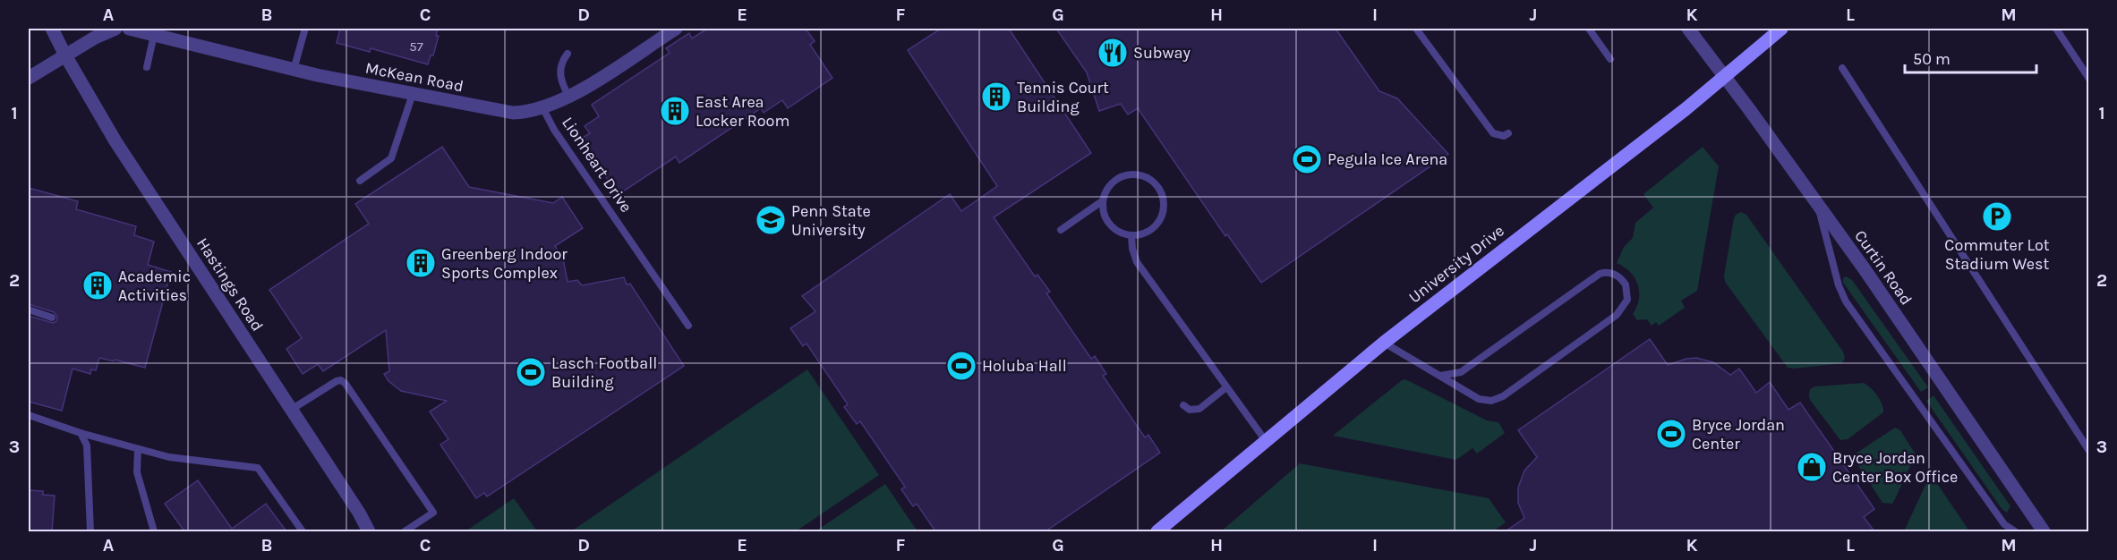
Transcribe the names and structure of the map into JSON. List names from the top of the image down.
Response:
{
  "streets": {
    "main road": ["University Drive"],
    "street": ["McKean Road", "Curtin Road", "Hastings Road"],
    "lane": ["Lionheart Drive"]
  },
  "crossings": [
    ["McKean Road", "Lionheart Drive"],
    ["University Drive", "Curtin Road"]
  ],
  "places": {
    "restaurant": ["Subway"],
    "building": [
      "Tennis Court Building",
      "East Area Locker Room",
      "Greenberg Indoor Sports Complex",
      "Academic Activities"
    ],
    "sports": [
      "Pegula Ice Arena",
      "Holuba Hall",
      "Lasch Football Building",
      "Bryce Jordan Center"
    ],
    "parking": ["Commuter Lot Stadium West"],
    "school or university": ["Penn State University"],
    "shop": ["Bryce Jordan Center Box Office"]
  },
  "house_numbers": ["57"],
  "scale_bar": "50 m",
  "grid": {
    "columns": [
      "A",
      "B",
      "C",
      "D",
      "E",
      "F",
      "G",
      "H",
      "I",
      "J",
      "K",
      "L",
      "M"
    ],
    "rows": ["1", "2", "3"]
  }
}
